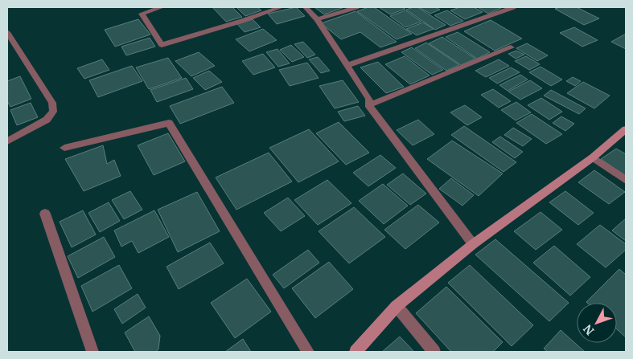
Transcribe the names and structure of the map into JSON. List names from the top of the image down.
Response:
{
  "north": "bottom left"
}
